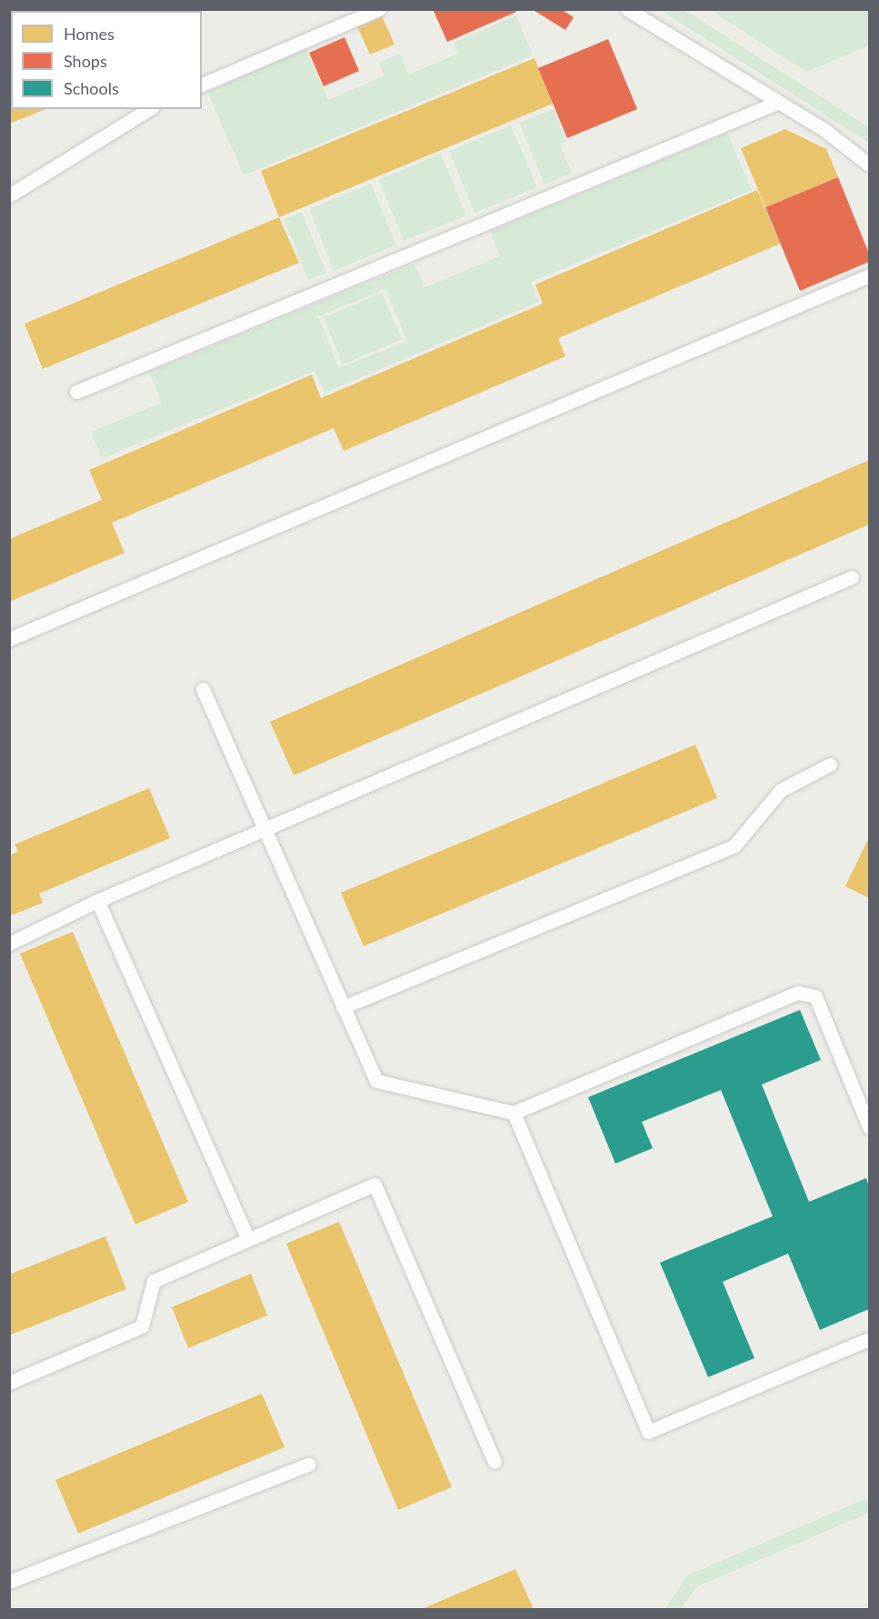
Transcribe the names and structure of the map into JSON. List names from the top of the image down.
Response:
{
  "legend": ["Homes", "Shops", "Schools"]
}
